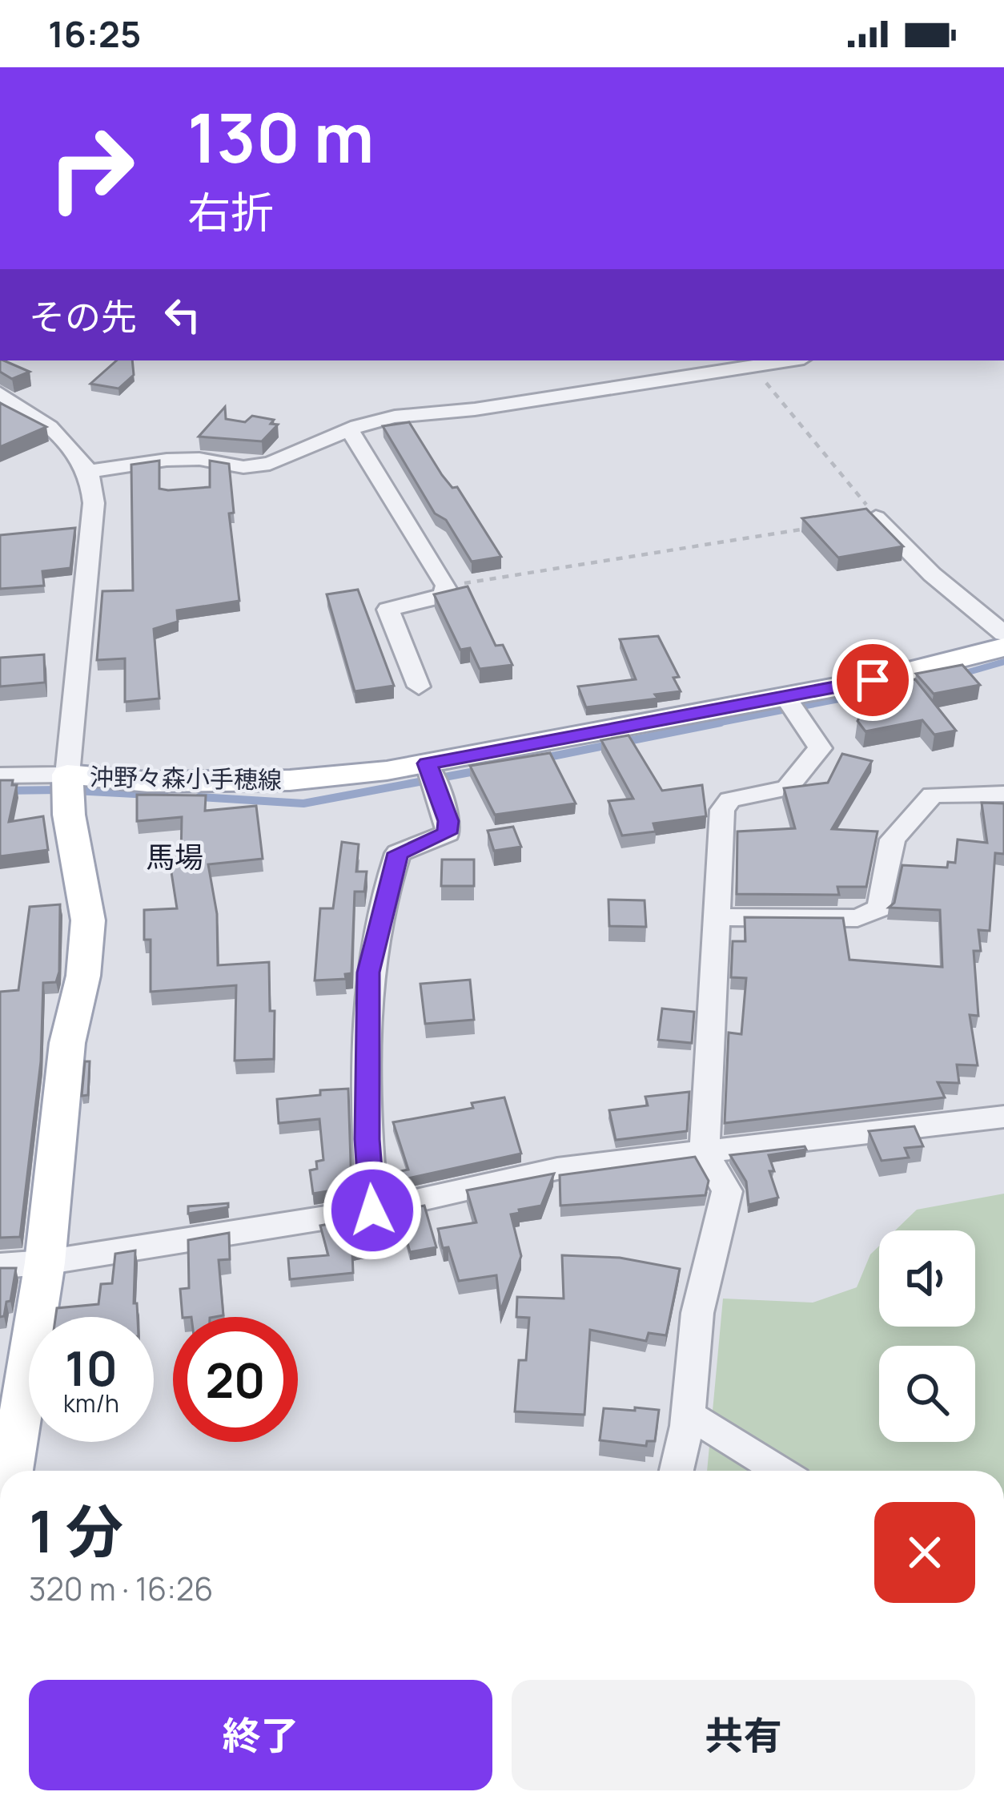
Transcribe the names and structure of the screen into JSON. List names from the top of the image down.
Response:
{
  "streets": {
    "main road": ["沖野々森小手穂線"]
  },
  "districts": ["馬場"],
  "page": {
    "status": "16:25",
    "turn": ["130 m", "右折"],
    "then": "その先",
    "speed": "10 km/h",
    "limit": "20",
    "heading": ["1 分", "320 m · 16:26"],
    "buttons": ["終了", "共有"]
  }
}
